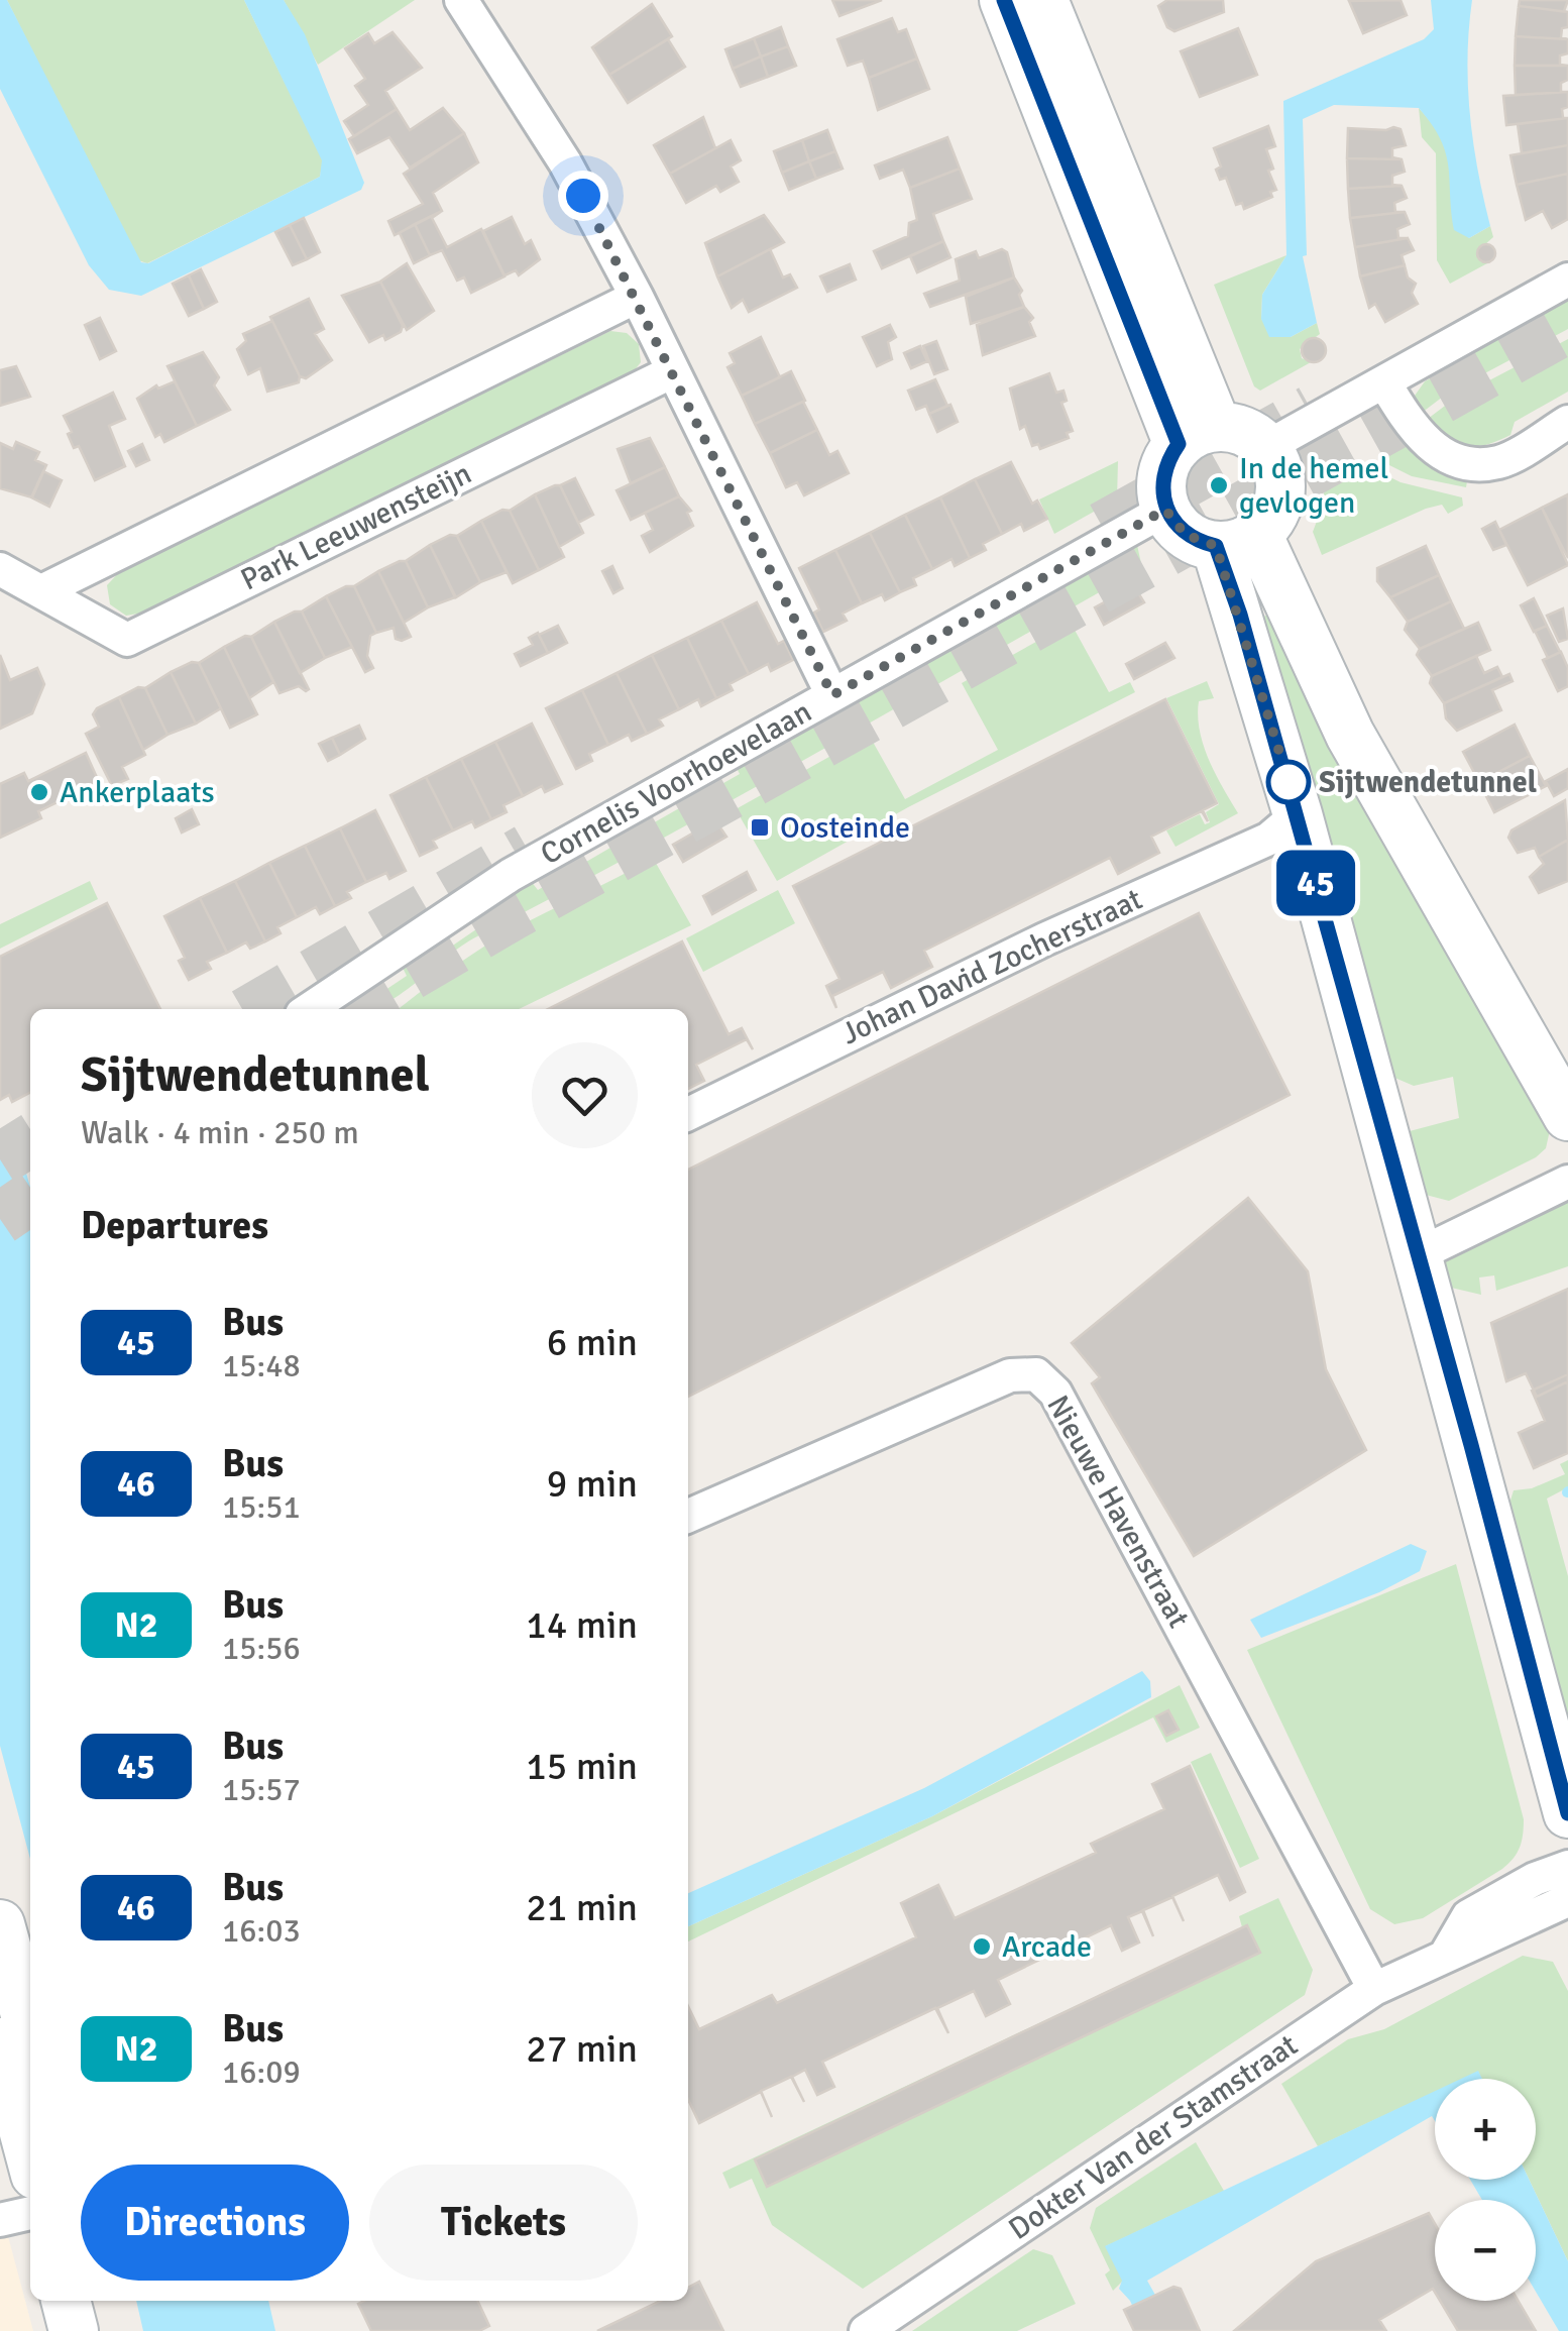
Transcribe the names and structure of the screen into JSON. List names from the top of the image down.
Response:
{
  "streets": {
    "street": [
      "Park Leeuwensteijn",
      "Cornelis Voorhoevelaan",
      "Johan David Zocherstraat",
      "Nieuwe Havenstraat",
      "Dokter Van der Stamstraat"
    ]
  },
  "crossings": [
    ["Nieuwe Havenstraat", "Dokter Van der Stamstraat"]
  ],
  "places": {
    "other": [
      "In de hemel gevlogen",
      "Sijtwendetunnel",
      "Ankerplaats",
      "Arcade"
    ],
    "transit": ["Oosteinde"]
  },
  "lines": ["bus line 45"],
  "page": {
    "on_map": "45",
    "heading": [
      ["Sijtwendetunnel", "Walk · 4 min · 250 m"],
      "Departures"
    ],
    "list": [
      {
        "mark": "45",
        "name": "Bus",
        "note": "15:48",
        "value": "6 min"
      },
      {
        "mark": "46",
        "name": "Bus",
        "note": "15:51",
        "value": "9 min"
      },
      {
        "mark": "N2",
        "name": "Bus",
        "note": "15:56",
        "value": "14 min"
      },
      {
        "mark": "45",
        "name": "Bus",
        "note": "15:57",
        "value": "15 min"
      },
      {
        "mark": "46",
        "name": "Bus",
        "note": "16:03",
        "value": "21 min"
      },
      {
        "mark": "N2",
        "name": "Bus",
        "note": "16:09",
        "value": "27 min"
      }
    ],
    "map_buttons": ["+", "−"],
    "buttons": ["Directions", "Tickets"]
  }
}
